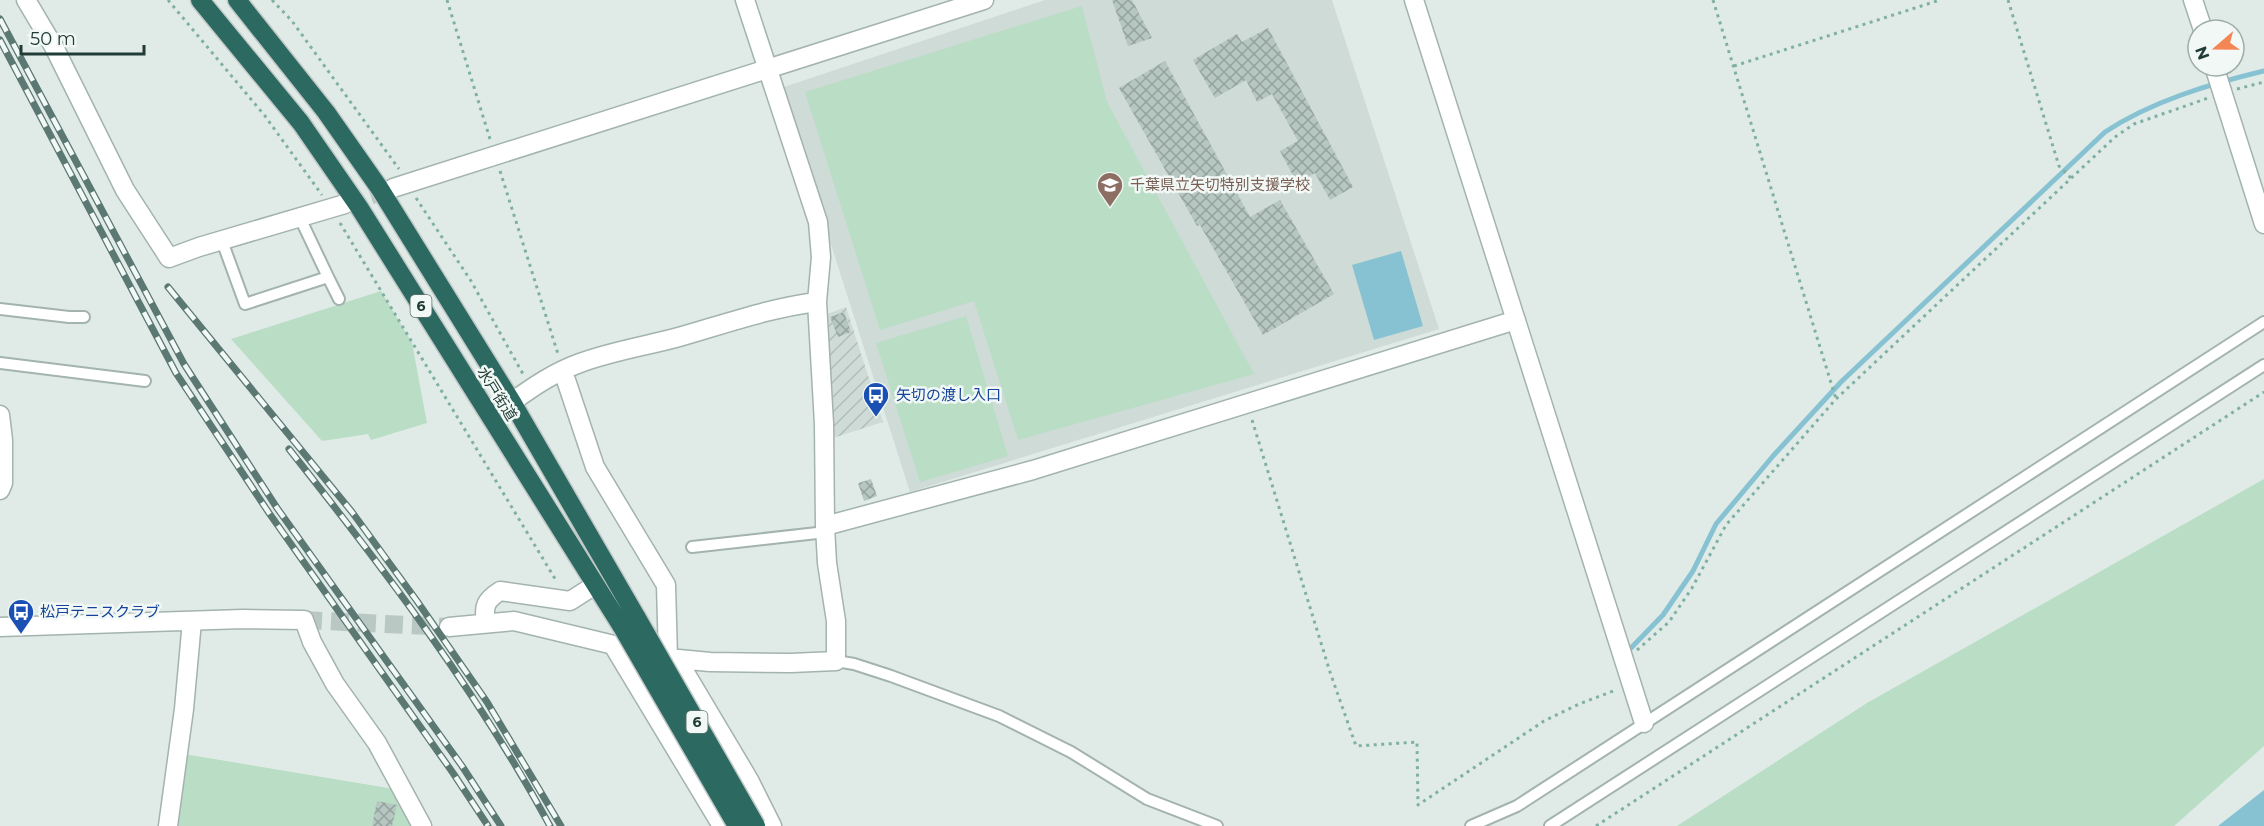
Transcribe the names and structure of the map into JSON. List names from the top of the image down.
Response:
{
  "streets": {
    "highway": ["6", "水戸街道"]
  },
  "places": {
    "school or university": ["千葉県立矢切特別支援学校"],
    "bus stop": ["矢切の渡し入口", "松戸テニスクラブ"]
  },
  "scale_bar": "50 m",
  "north": "left"
}
